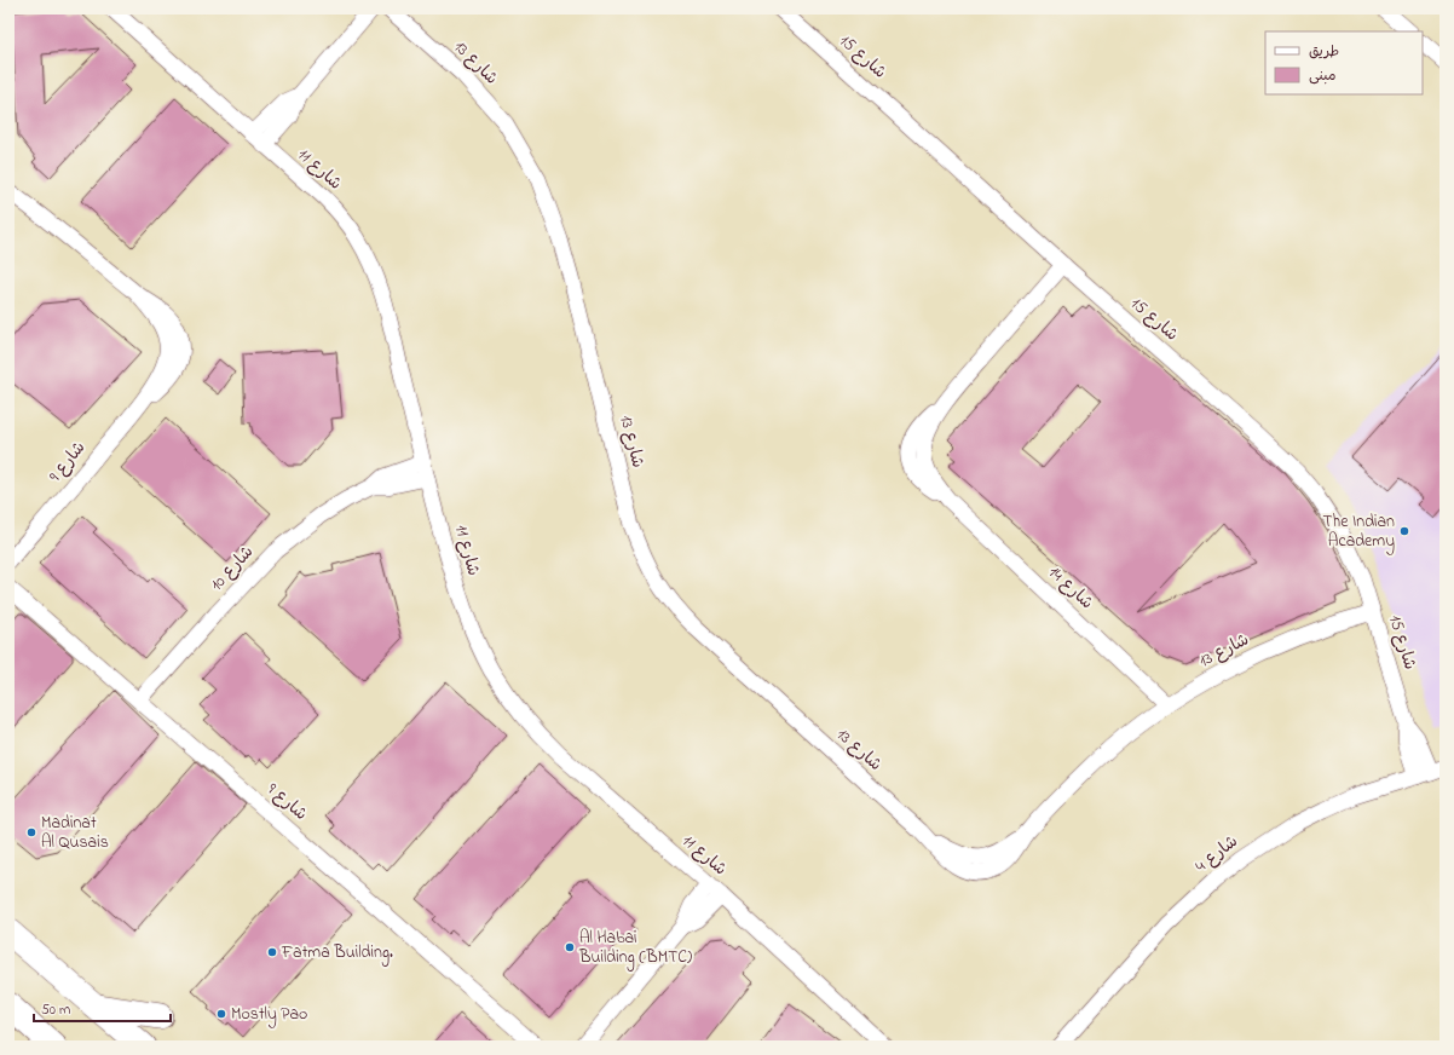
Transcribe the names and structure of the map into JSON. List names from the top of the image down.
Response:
{
  "streets": {
    "street": [
      "شارع 15",
      "شارع 13",
      "شارع 11",
      "شارع 9",
      "شارع 10",
      "شارع 14",
      "شارع 4"
    ]
  },
  "crossings": [
    ["شارع 15", "شارع 13"],
    ["شارع 15", "شارع 14"],
    ["شارع 15", "شارع 4"],
    ["شارع 13", "شارع 14"],
    ["شارع 11", "شارع 10"],
    ["شارع 9", "شارع 10"]
  ],
  "places": [
    "The Indian Academy",
    "Madinat Al Qusais",
    "Al Habai Building (BMTC)",
    "Fatma Building.",
    "Mostly Pao"
  ],
  "legend": ["طريق", "مبنى"],
  "scale_bar": "50 m"
}
